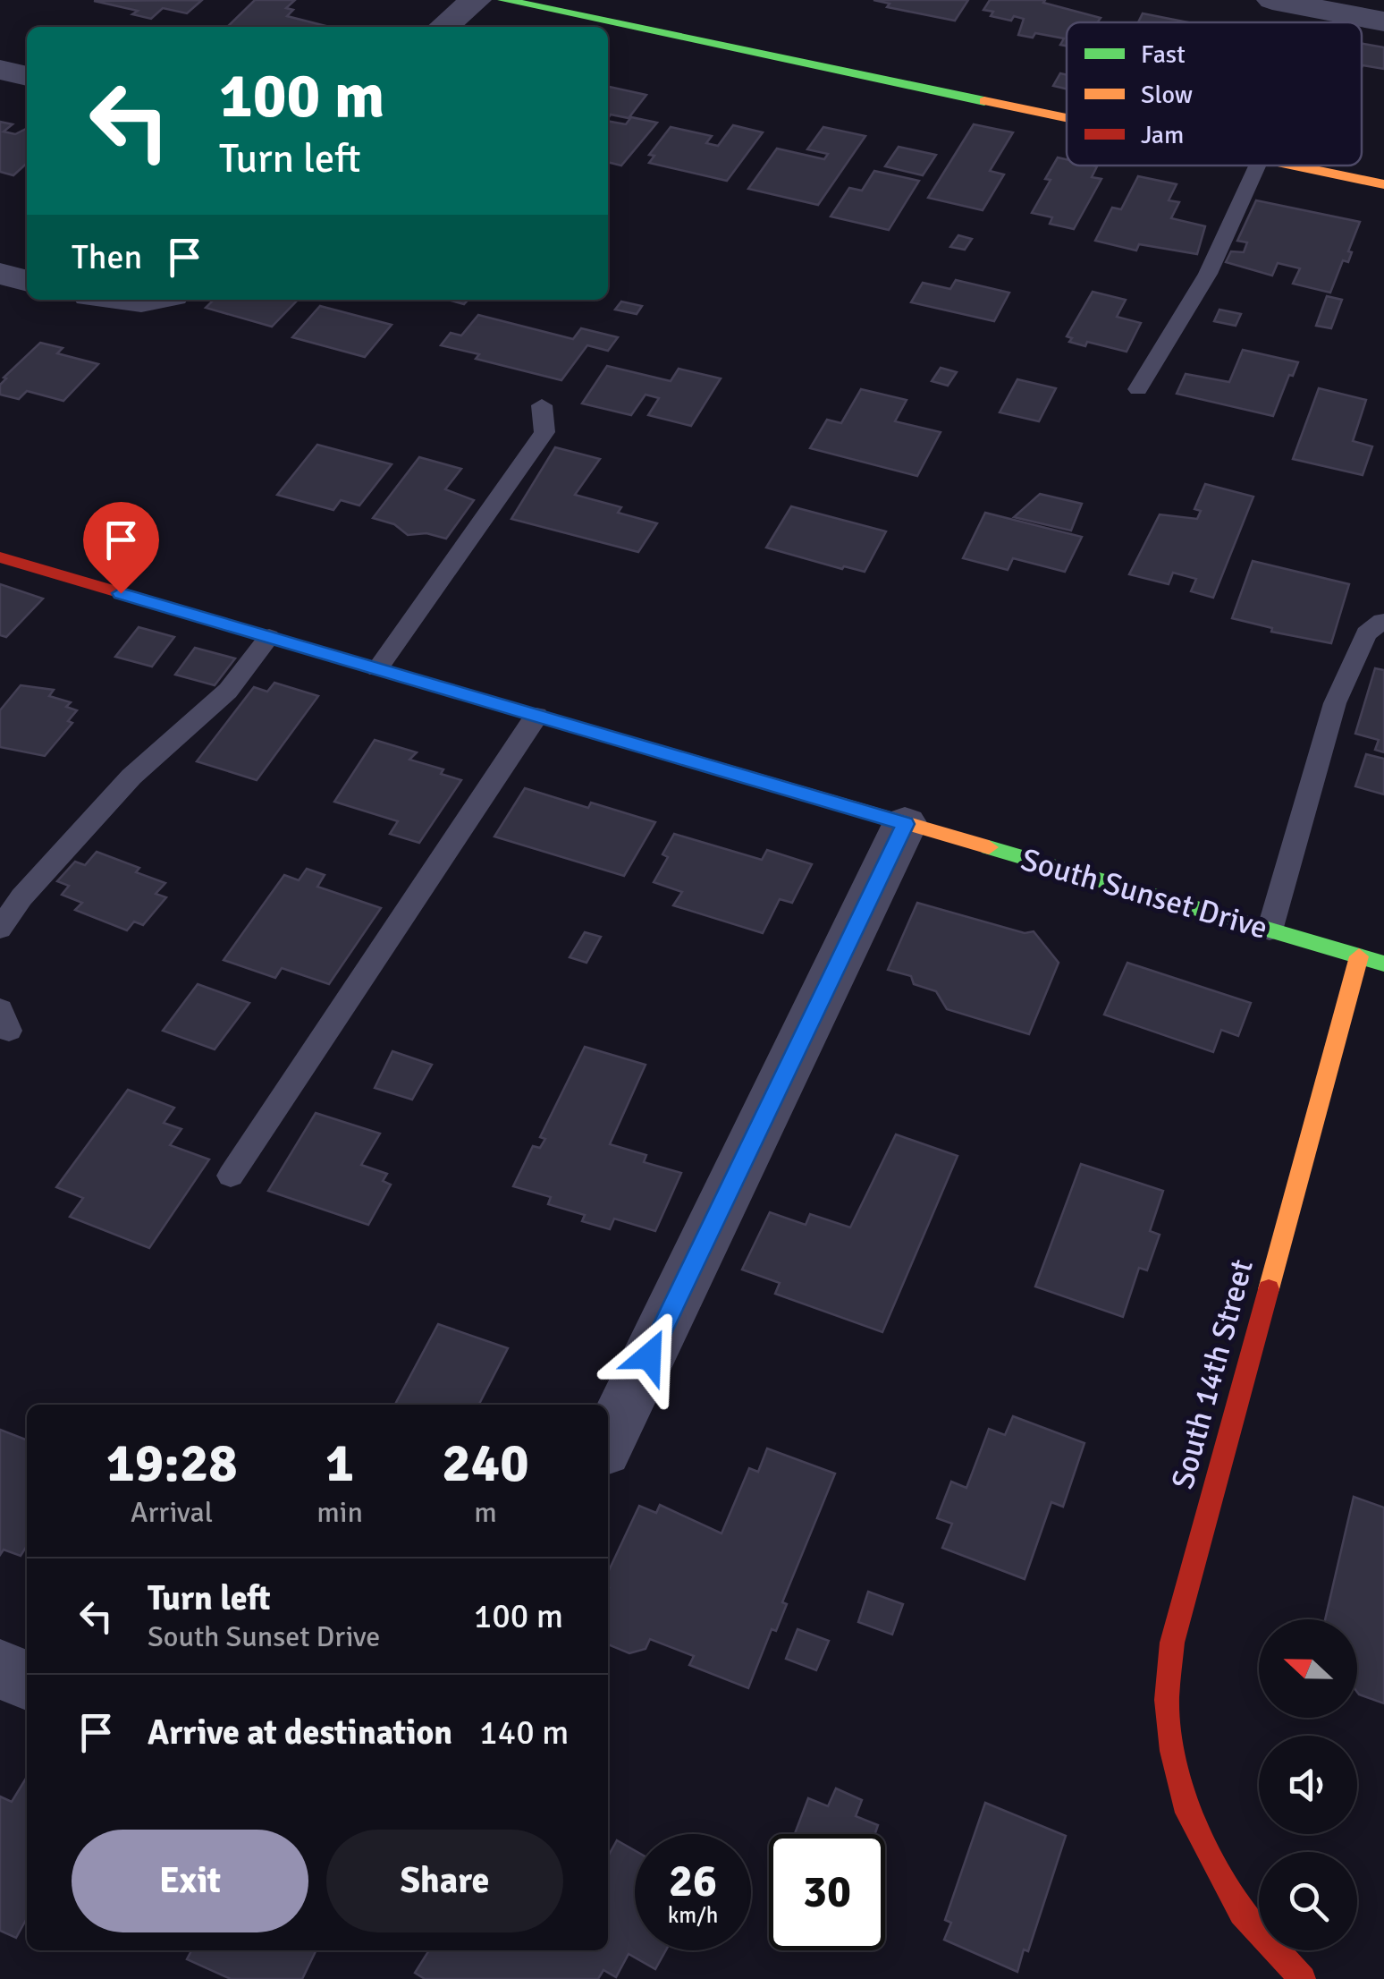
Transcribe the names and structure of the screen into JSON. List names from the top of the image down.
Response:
{
  "streets": {
    "street": ["South Sunset Drive", "South 14th Street"]
  },
  "crossings": [
    ["South Sunset Drive", "South 14th Street"]
  ],
  "legend": ["Fast", "Slow", "Jam"],
  "north": "left",
  "page": {
    "turn": ["100 m", "Turn left"],
    "then": "Then",
    "eta": [
      "19:28",
      "Arrival",
      "1",
      "min",
      "240",
      "m"
    ],
    "list": [
      {
        "name": "Turn left",
        "note": "South Sunset Drive",
        "value": "100 m"
      },
      {
        "name": "Arrive at destination",
        "value": "140 m"
      }
    ],
    "buttons": ["Exit", "Share"],
    "speed": "26 km/h",
    "limit": "30"
  }
}
